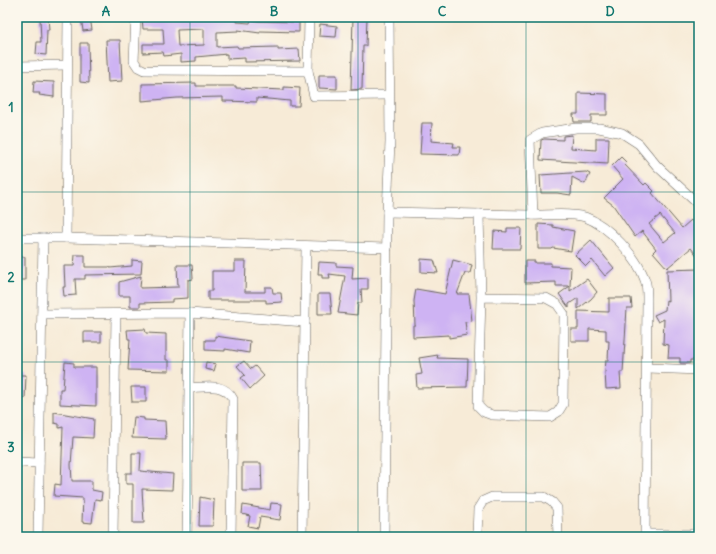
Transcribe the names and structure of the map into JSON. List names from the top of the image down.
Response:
{
  "grid": {
    "columns": [
      "A",
      "B",
      "C",
      "D"
    ],
    "rows": ["1", "2", "3"]
  }
}
